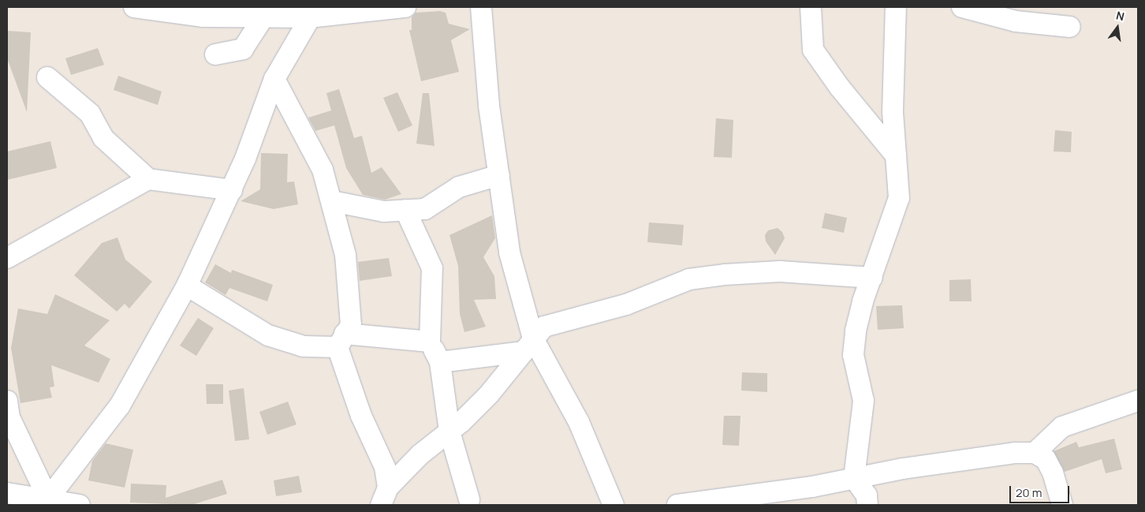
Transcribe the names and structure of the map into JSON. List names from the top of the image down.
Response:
{
  "scale_bar": "20 m",
  "north": "top"
}
